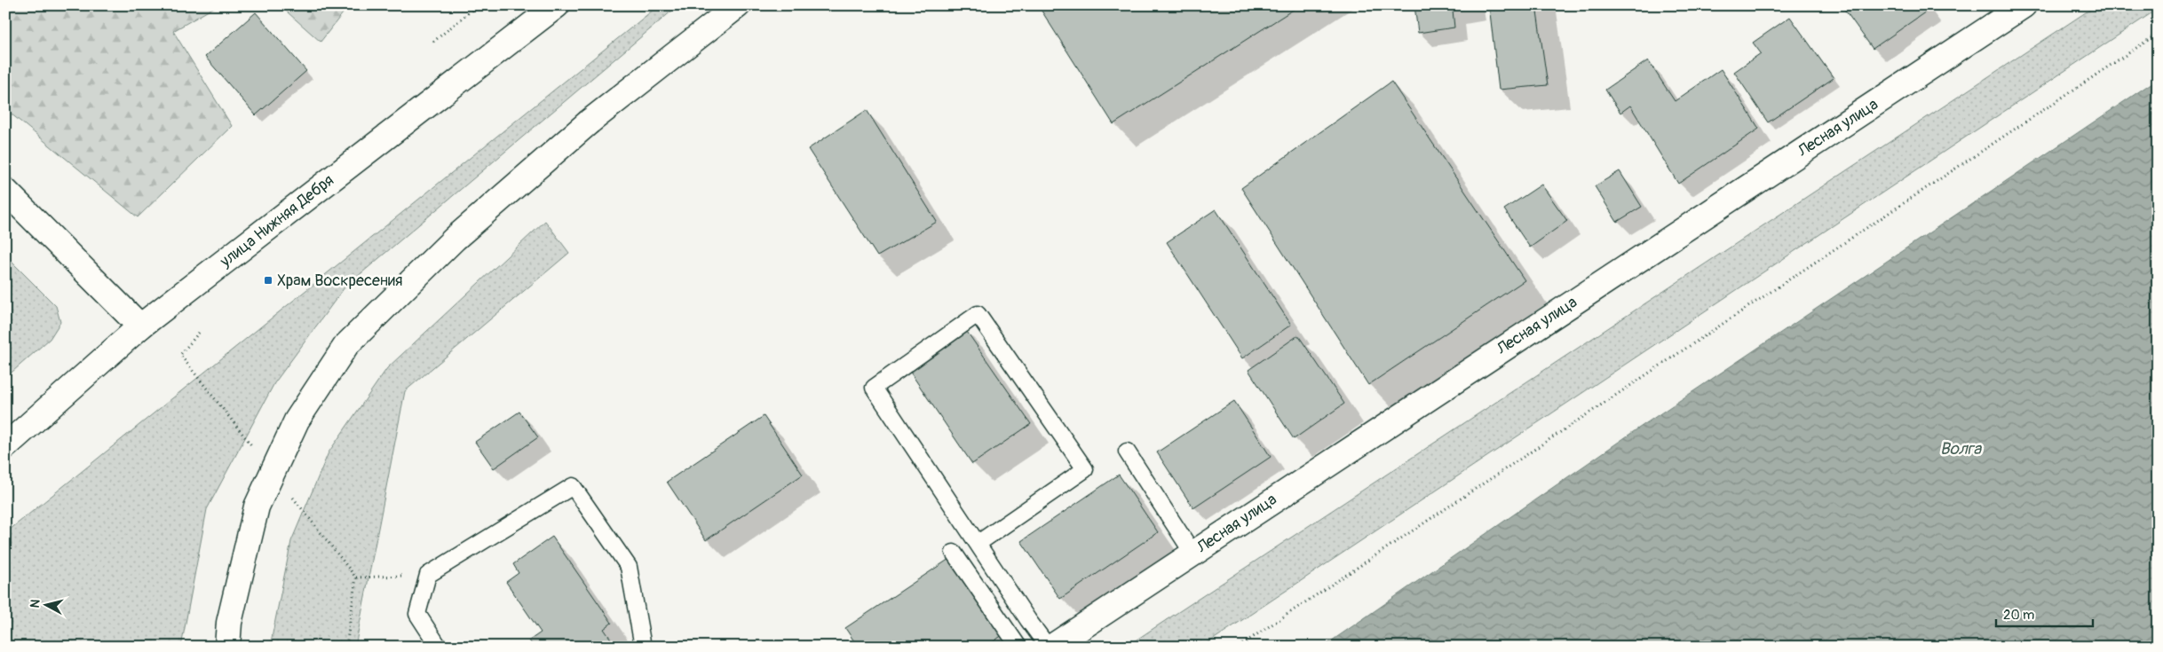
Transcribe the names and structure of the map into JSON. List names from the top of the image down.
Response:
{
  "streets": {
    "main road": ["Лесная улица", "улица Нижняя Дебря"]
  },
  "water": ["Волга"],
  "places": {
    "transit": ["Храм Воскресения"]
  },
  "scale_bar": "20 m",
  "north": "left"
}
